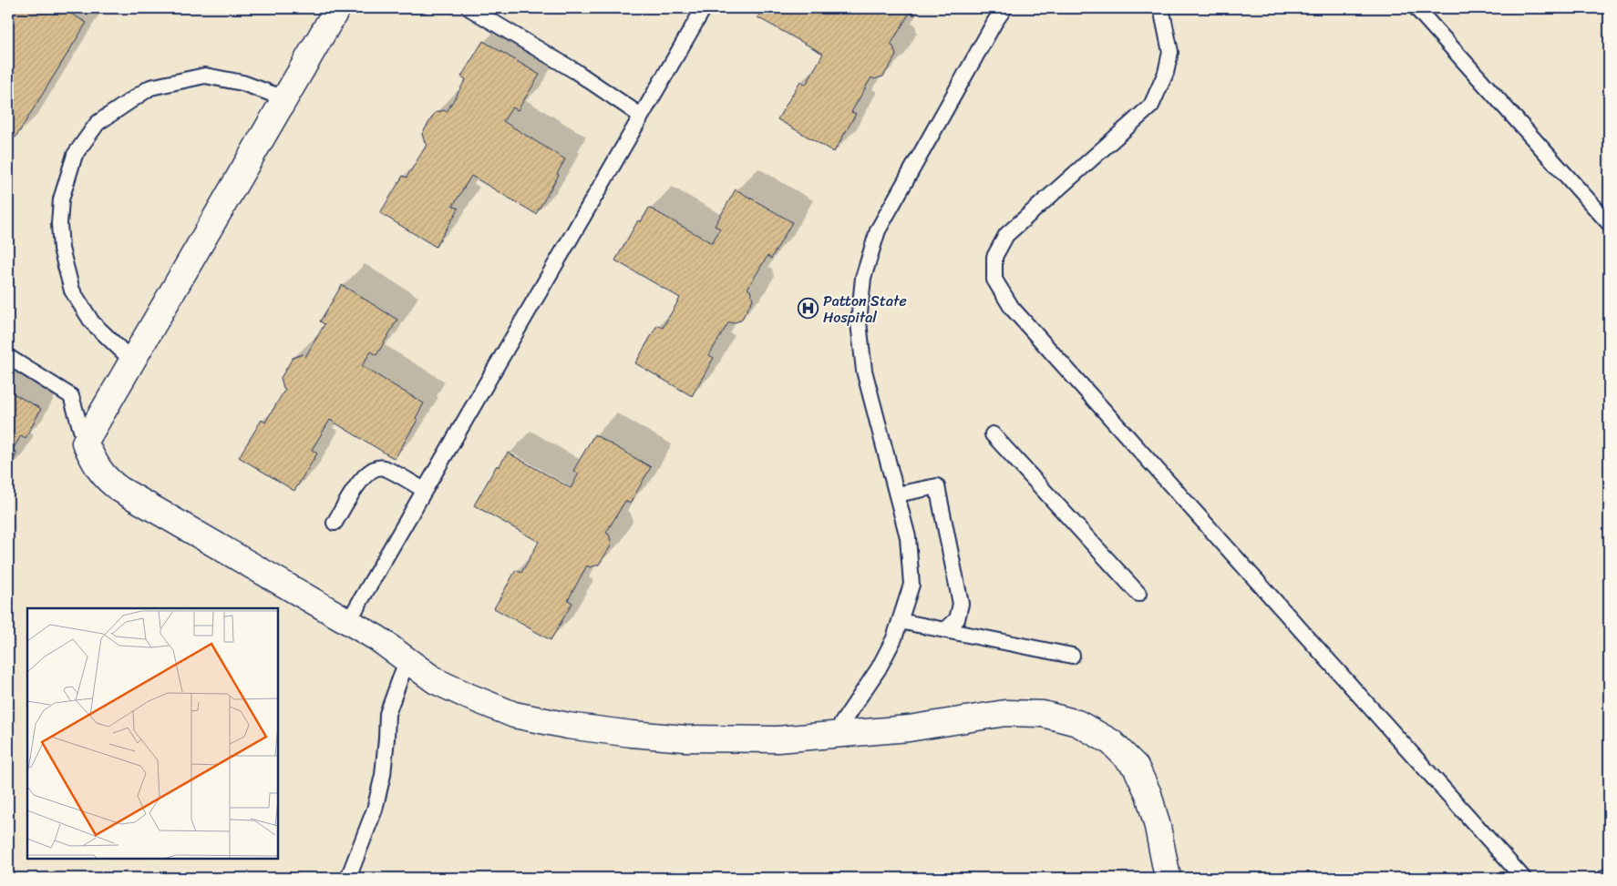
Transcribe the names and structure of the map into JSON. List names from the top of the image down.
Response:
{
  "places": {
    "hospital": ["Patton State Hospital"]
  }
}
